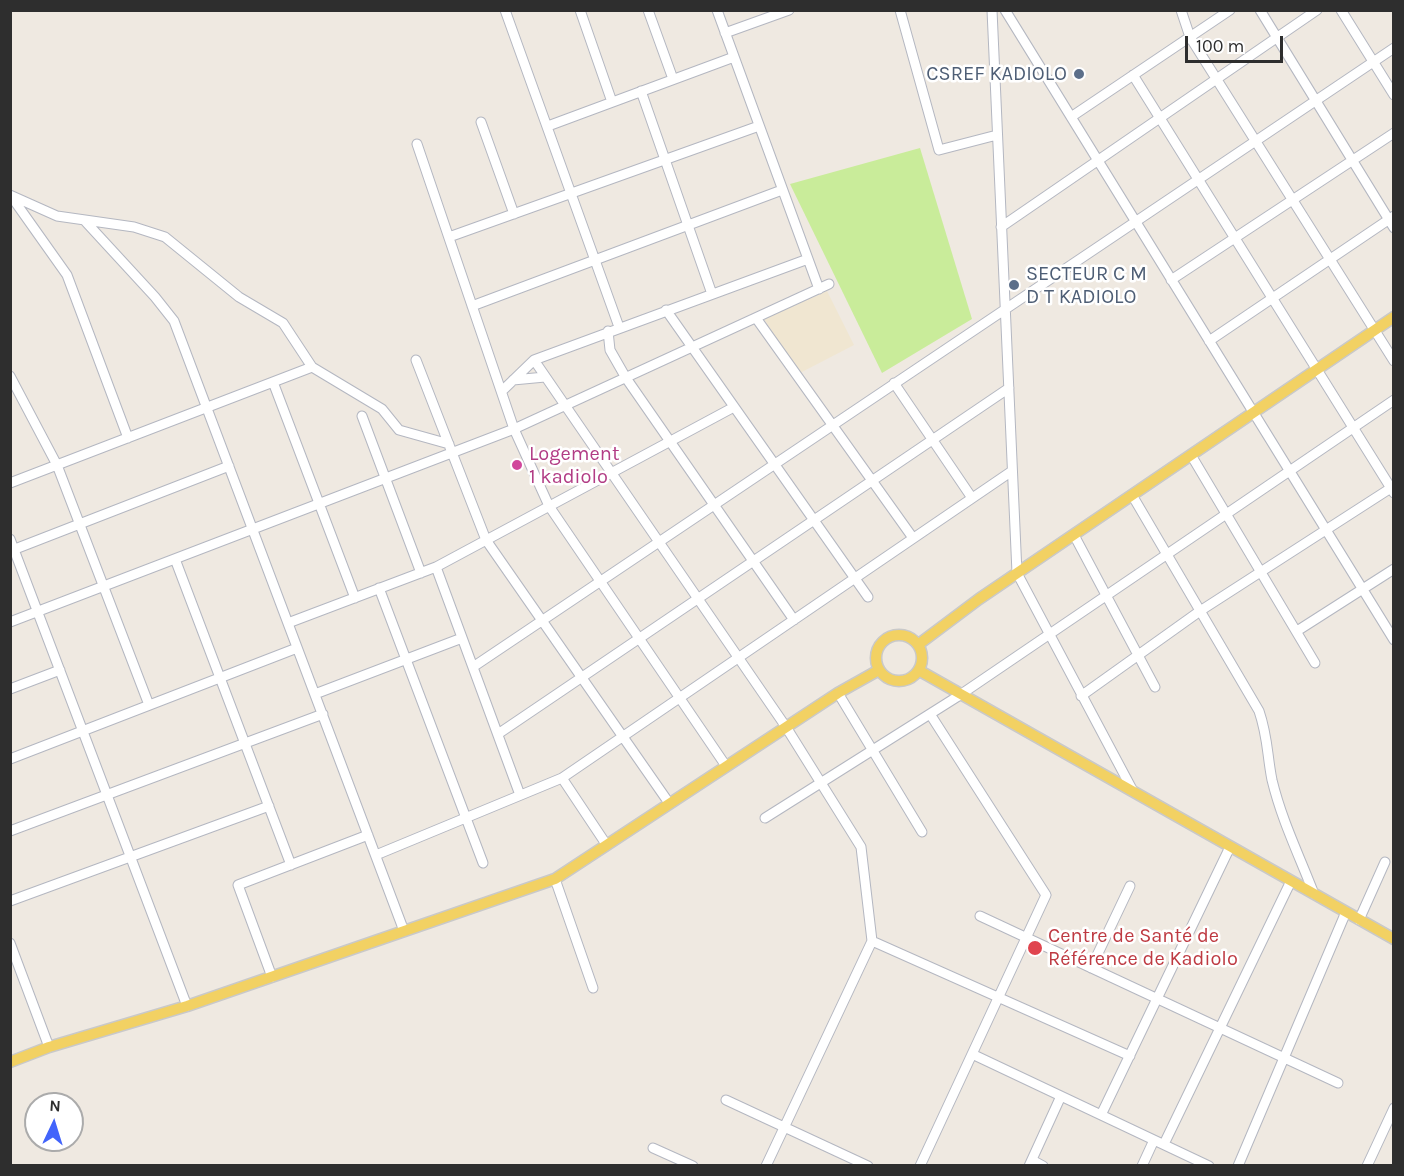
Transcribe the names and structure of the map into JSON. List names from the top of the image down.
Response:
{
  "places": [
    "CSREF KADIOLO",
    "SECTEUR C M D T KADIOLO",
    "Logement 1 kadiolo",
    "Centre de Santé de Référence de Kadiolo"
  ],
  "scale_bar": "100 m",
  "north": "top"
}
